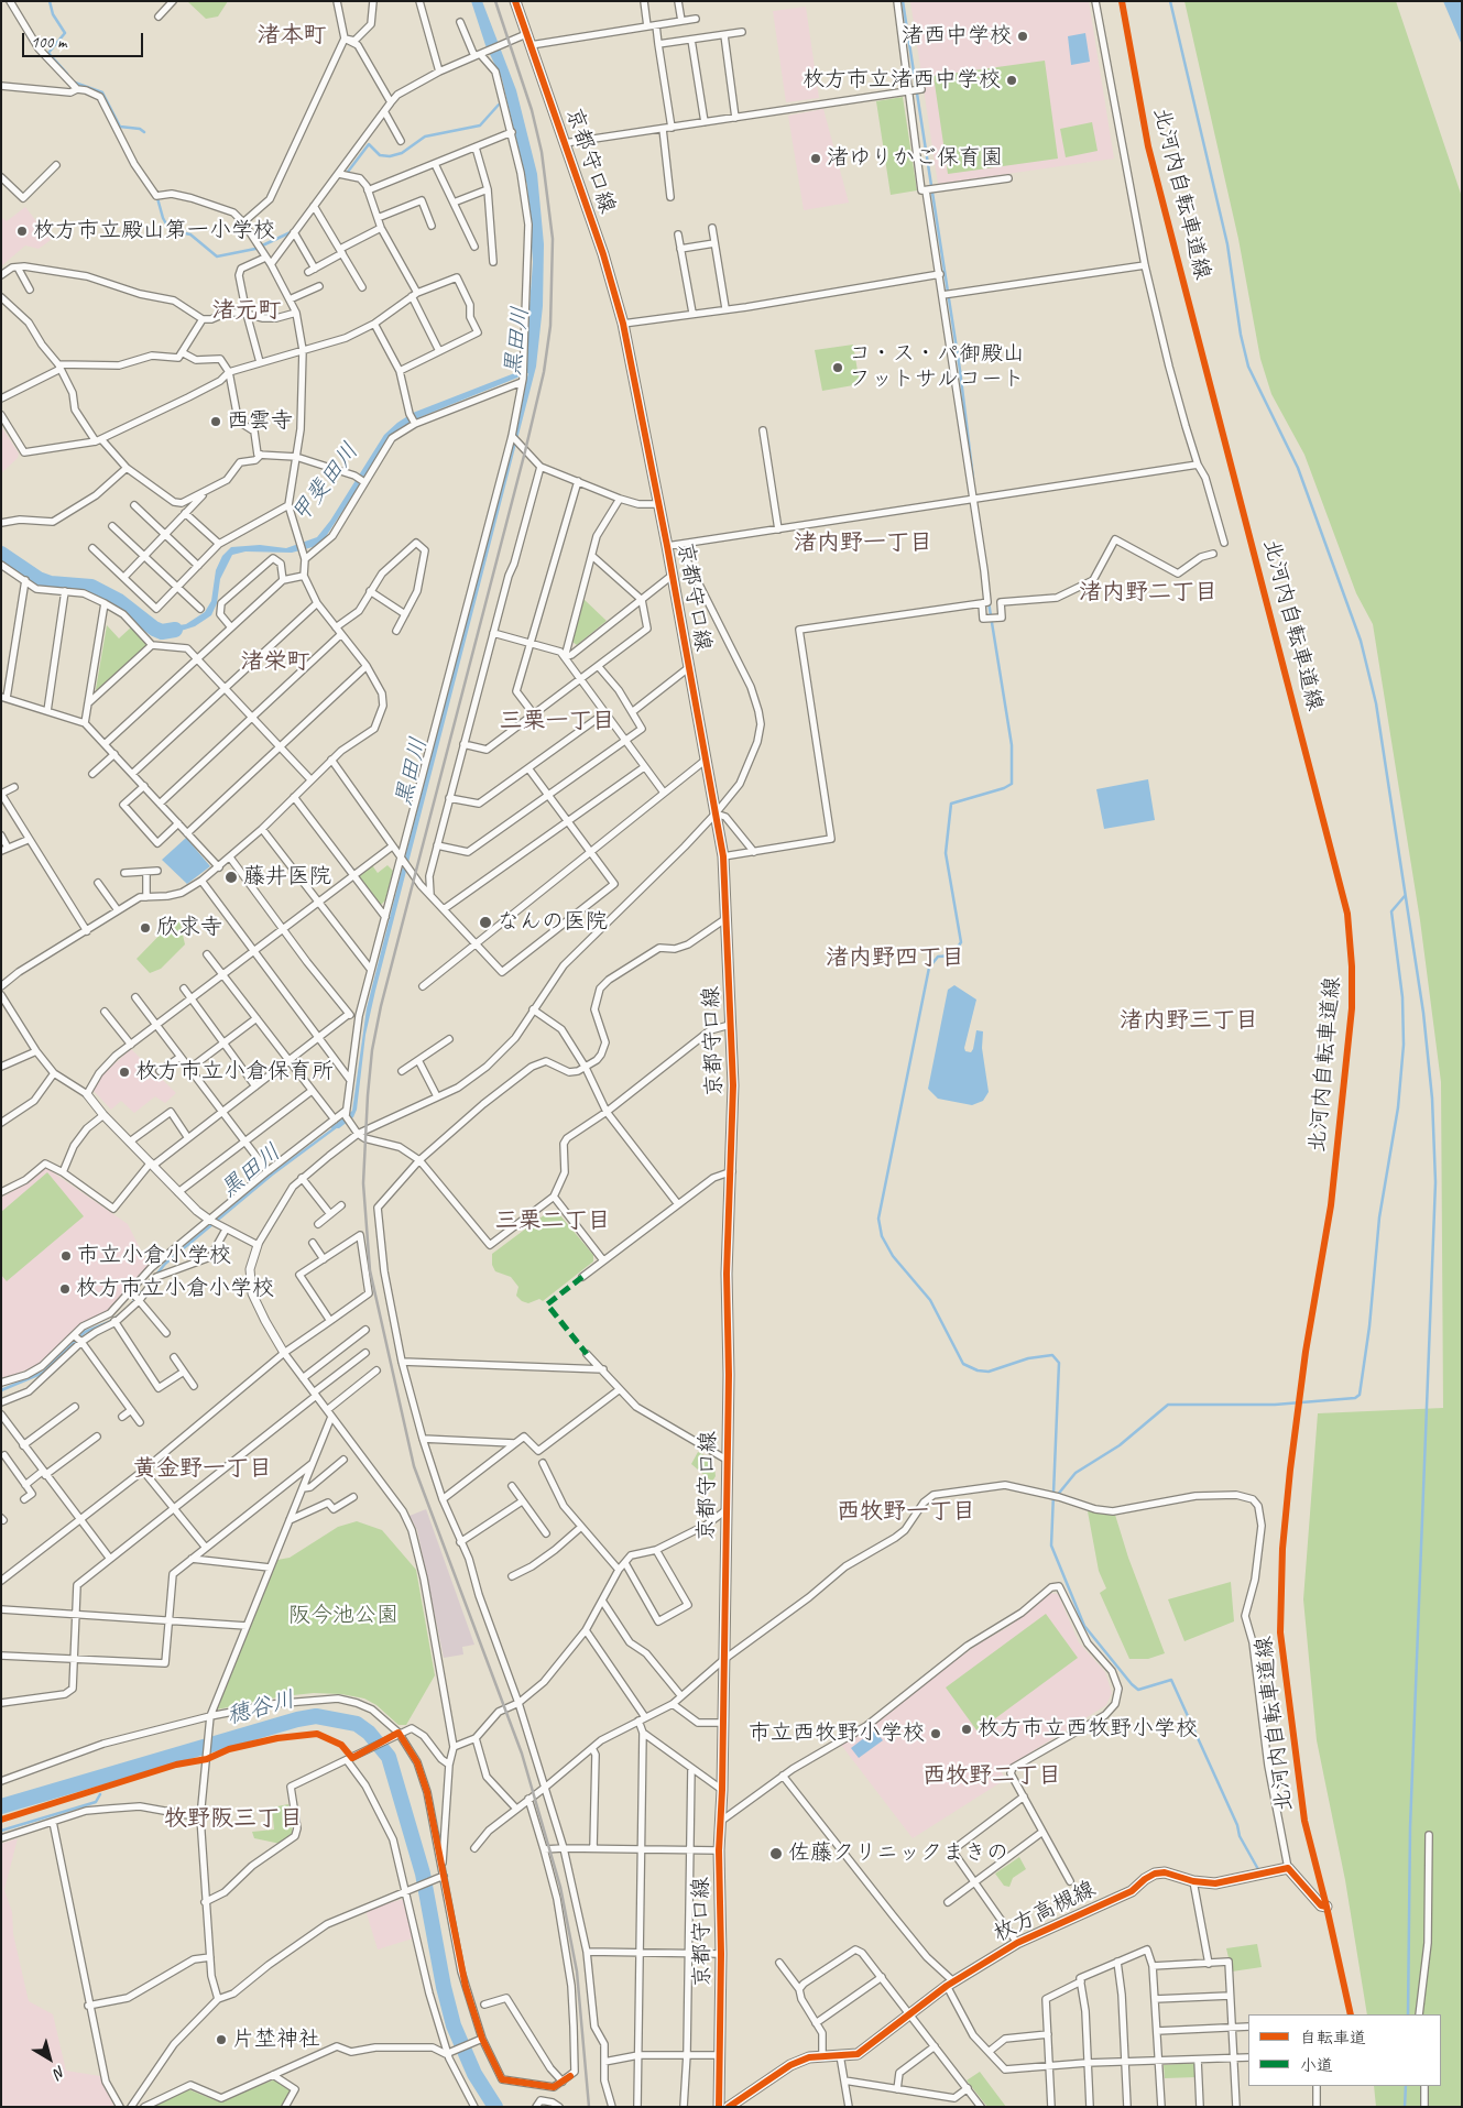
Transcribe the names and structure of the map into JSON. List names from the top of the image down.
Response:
{
  "streets": {
    "main road": ["京都守口線", "枚方高槻線"],
    "cycle path": ["北河内自転車道線"]
  },
  "districts": [
    "渚本町",
    "渚元町",
    "渚内野一丁目",
    "渚内野二丁目",
    "渚栄町",
    "三栗一丁目",
    "渚内野四丁目",
    "渚内野三丁目",
    "三栗二丁目",
    "黄金野一丁目",
    "西牧野一丁目",
    "西牧野二丁目",
    "牧野阪三丁目"
  ],
  "water": ["黒田川", "甲斐田川", "穂谷川"],
  "parks": ["阪今池公園"],
  "places": [
    "渚西中学校",
    "枚方市立渚西中学校",
    "渚ゆりかご保育園",
    "枚方市立殿山第一小学校",
    "コ・ス・パ御殿山 フットサルコート",
    "西雲寺",
    "藤井医院",
    "なんの医院",
    "欣求寺",
    "枚方市立小倉保育所",
    "市立小倉小学校",
    "枚方市立小倉小学校",
    "枚方市立西牧野小学校",
    "市立西牧野小学校",
    "佐藤クリニックまきの",
    "片埜神社"
  ],
  "legend": ["自転車道", "小道"],
  "scale_bar": "100 m",
  "north": "bottom right"
}
